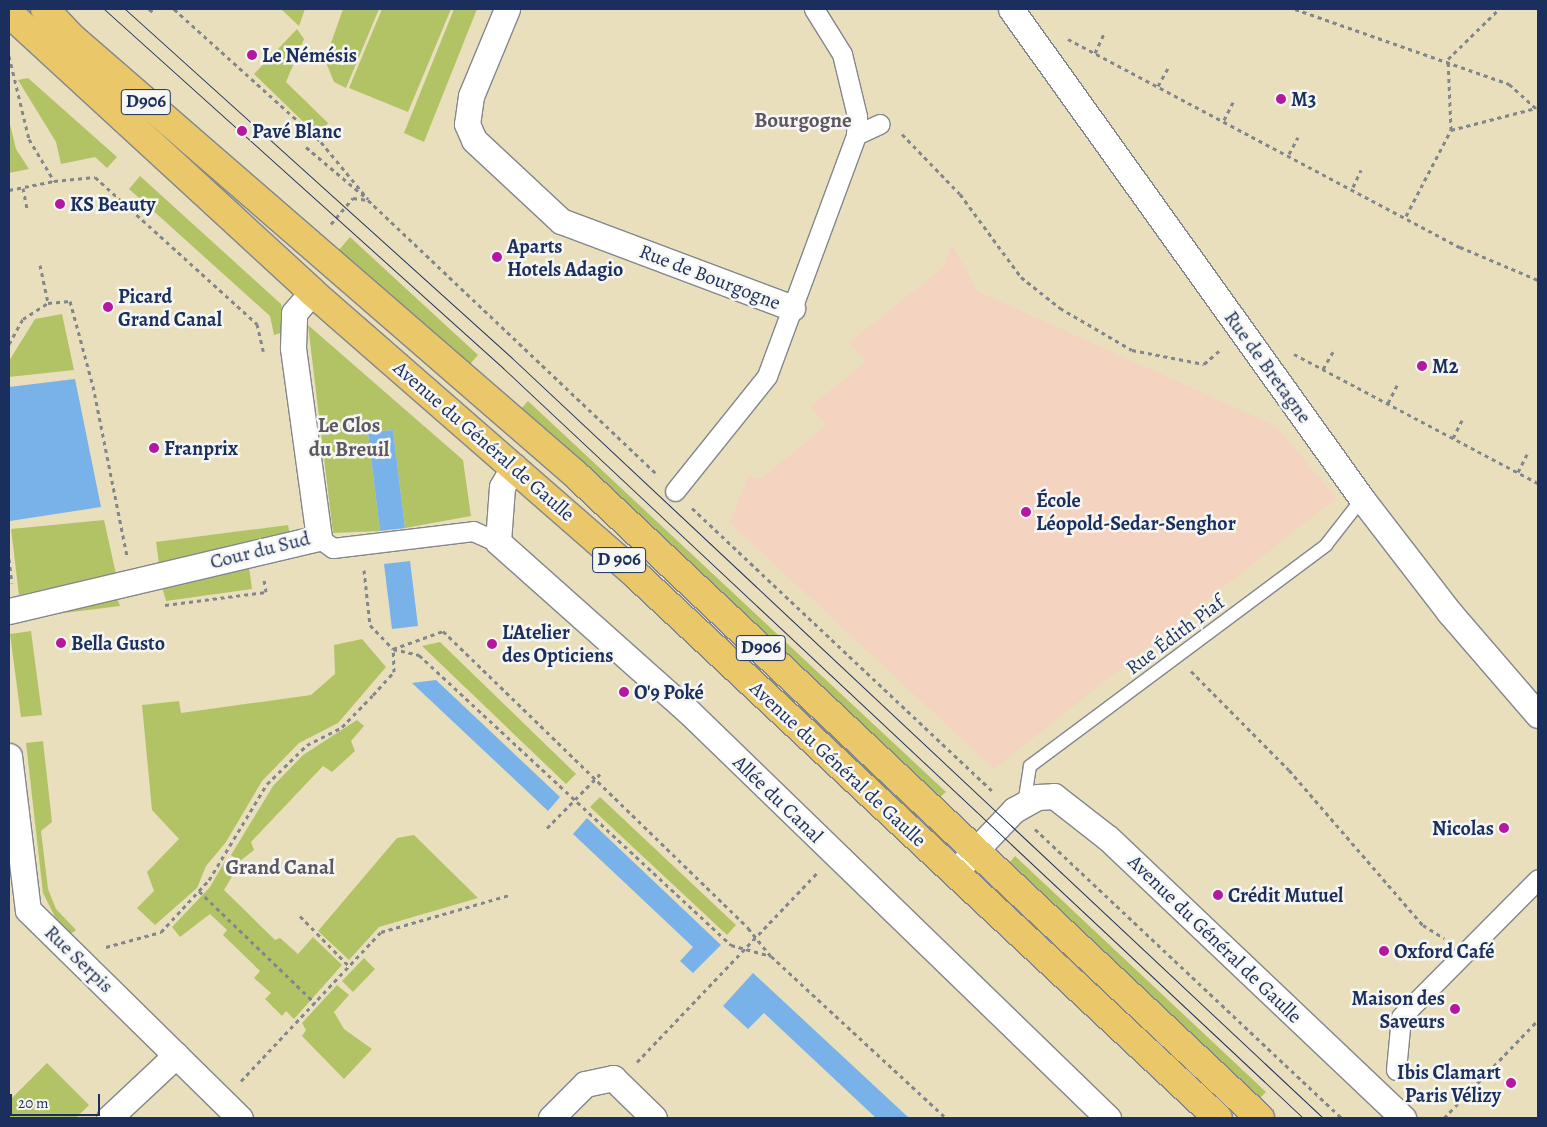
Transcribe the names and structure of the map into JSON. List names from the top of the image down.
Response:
{
  "streets": {
    "main road": ["D906", "Avenue du Général de Gaulle", "D 906"],
    "street": [
      "Rue de Bourgogne",
      "Rue de Bretagne",
      "Cour du Sud",
      "Allée du Canal",
      "Rue Serpis"
    ],
    "lane": ["Rue Édith Piaf"]
  },
  "crossings": [
    ["Rue de Bretagne", "Rue Édith Piaf"],
    ["Avenue du Général de Gaulle", "Cour du Sud"],
    ["Avenue du Général de Gaulle", "Rue Édith Piaf"]
  ],
  "districts": ["Bourgogne", "Le Clos du Breuil", "Grand Canal"],
  "places": [
    "Le Némésis",
    "M3",
    "Pavé Blanc",
    "KS Beauty",
    "Aparts Hotels Adagio",
    "Picard Grand Canal",
    "M2",
    "Franprix",
    "École Léopold-Sedar-Senghor",
    "Bella Gusto",
    "L'Atelier des Opticiens",
    "O'9 Poké",
    "Nicolas",
    "Crédit Mutuel",
    "Oxford Café",
    "Maison des Saveurs",
    "Ibis Clamart Paris Vélizy"
  ],
  "scale_bar": "20 m"
}
